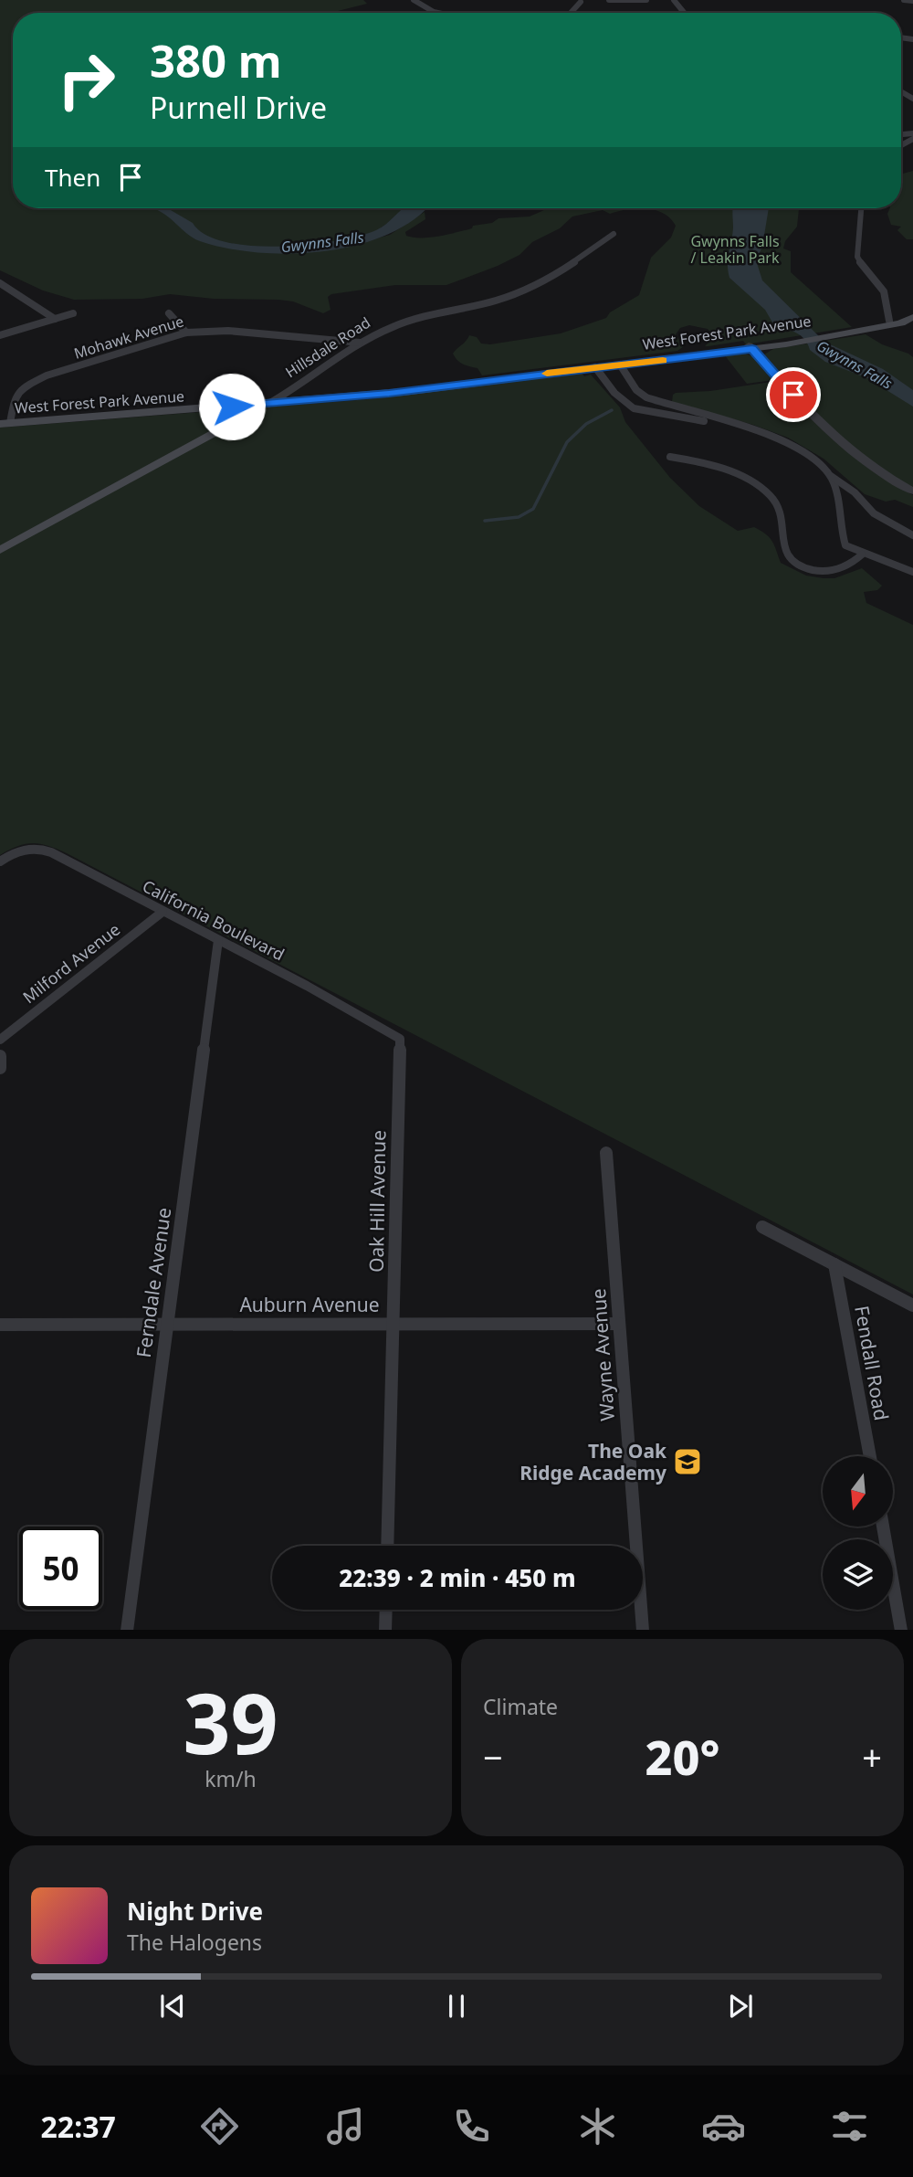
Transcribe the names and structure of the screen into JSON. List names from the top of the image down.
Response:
{
  "streets": {
    "main road": ["West Forest Park Avenue", "Hillsdale Road"],
    "street": [
      "Mohawk Avenue",
      "California Boulevard",
      "Milford Avenue",
      "Oak Hill Avenue",
      "Ferndale Avenue",
      "Auburn Avenue",
      "Wayne Avenue",
      "Fendall Road"
    ]
  },
  "crossings": [
    ["West Forest Park Avenue", "Mohawk Avenue"],
    ["West Forest Park Avenue", "Hillsdale Road"],
    ["Mohawk Avenue", "Hillsdale Road"],
    ["California Boulevard", "Milford Avenue"],
    ["California Boulevard", "Oak Hill Avenue"],
    ["California Boulevard", "Ferndale Avenue"],
    ["Oak Hill Avenue", "Auburn Avenue"],
    ["Ferndale Avenue", "Auburn Avenue"],
    ["Auburn Avenue", "Wayne Avenue"]
  ],
  "water": ["Gwynns Falls"],
  "parks": ["Gwynns Falls / Leakin Park"],
  "places": {
    "school or university": ["The Oak Ridge Academy"]
  },
  "north": "bottom",
  "page": {
    "turn": ["380 m", "Purnell Drive"],
    "then": "Then",
    "limit": "50",
    "trip": "22:39 · 2 min · 450 m",
    "tile": [
      ["39", "km/h"],
      "Climate"
    ],
    "heat": ["−", "20°", "+"],
    "song": ["Night Drive", "The Halogens"],
    "tabs": "22:37"
  }
}
